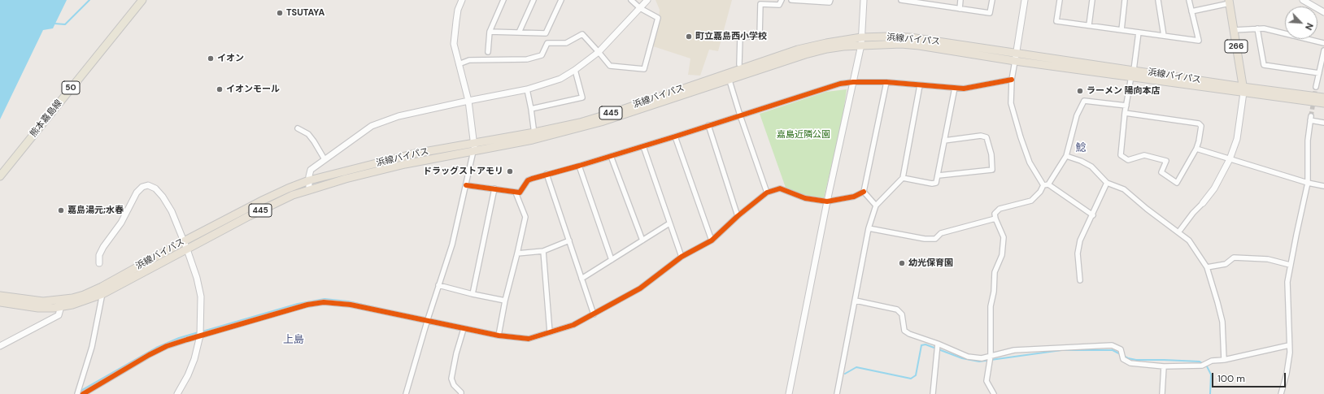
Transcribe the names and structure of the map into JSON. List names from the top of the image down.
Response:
{
  "streets": {
    "highway": ["浜線バイパス", "266", "445"],
    "main road": ["50", "熊本嘉島線"]
  },
  "crossings": [
    ["浜線バイパス", "266"]
  ],
  "districts": ["鯰", "上島"],
  "parks": ["嘉島近隣公園"],
  "places": [
    "TSUTAYA",
    "町立嘉島西小学校",
    "イオン",
    "イオンモール",
    "ラーメン 陽向本店",
    "ドラッグストアモリ",
    "嘉島湯元;水春",
    "幼光保育園"
  ],
  "scale_bar": "100 m",
  "north": "bottom right"
}
